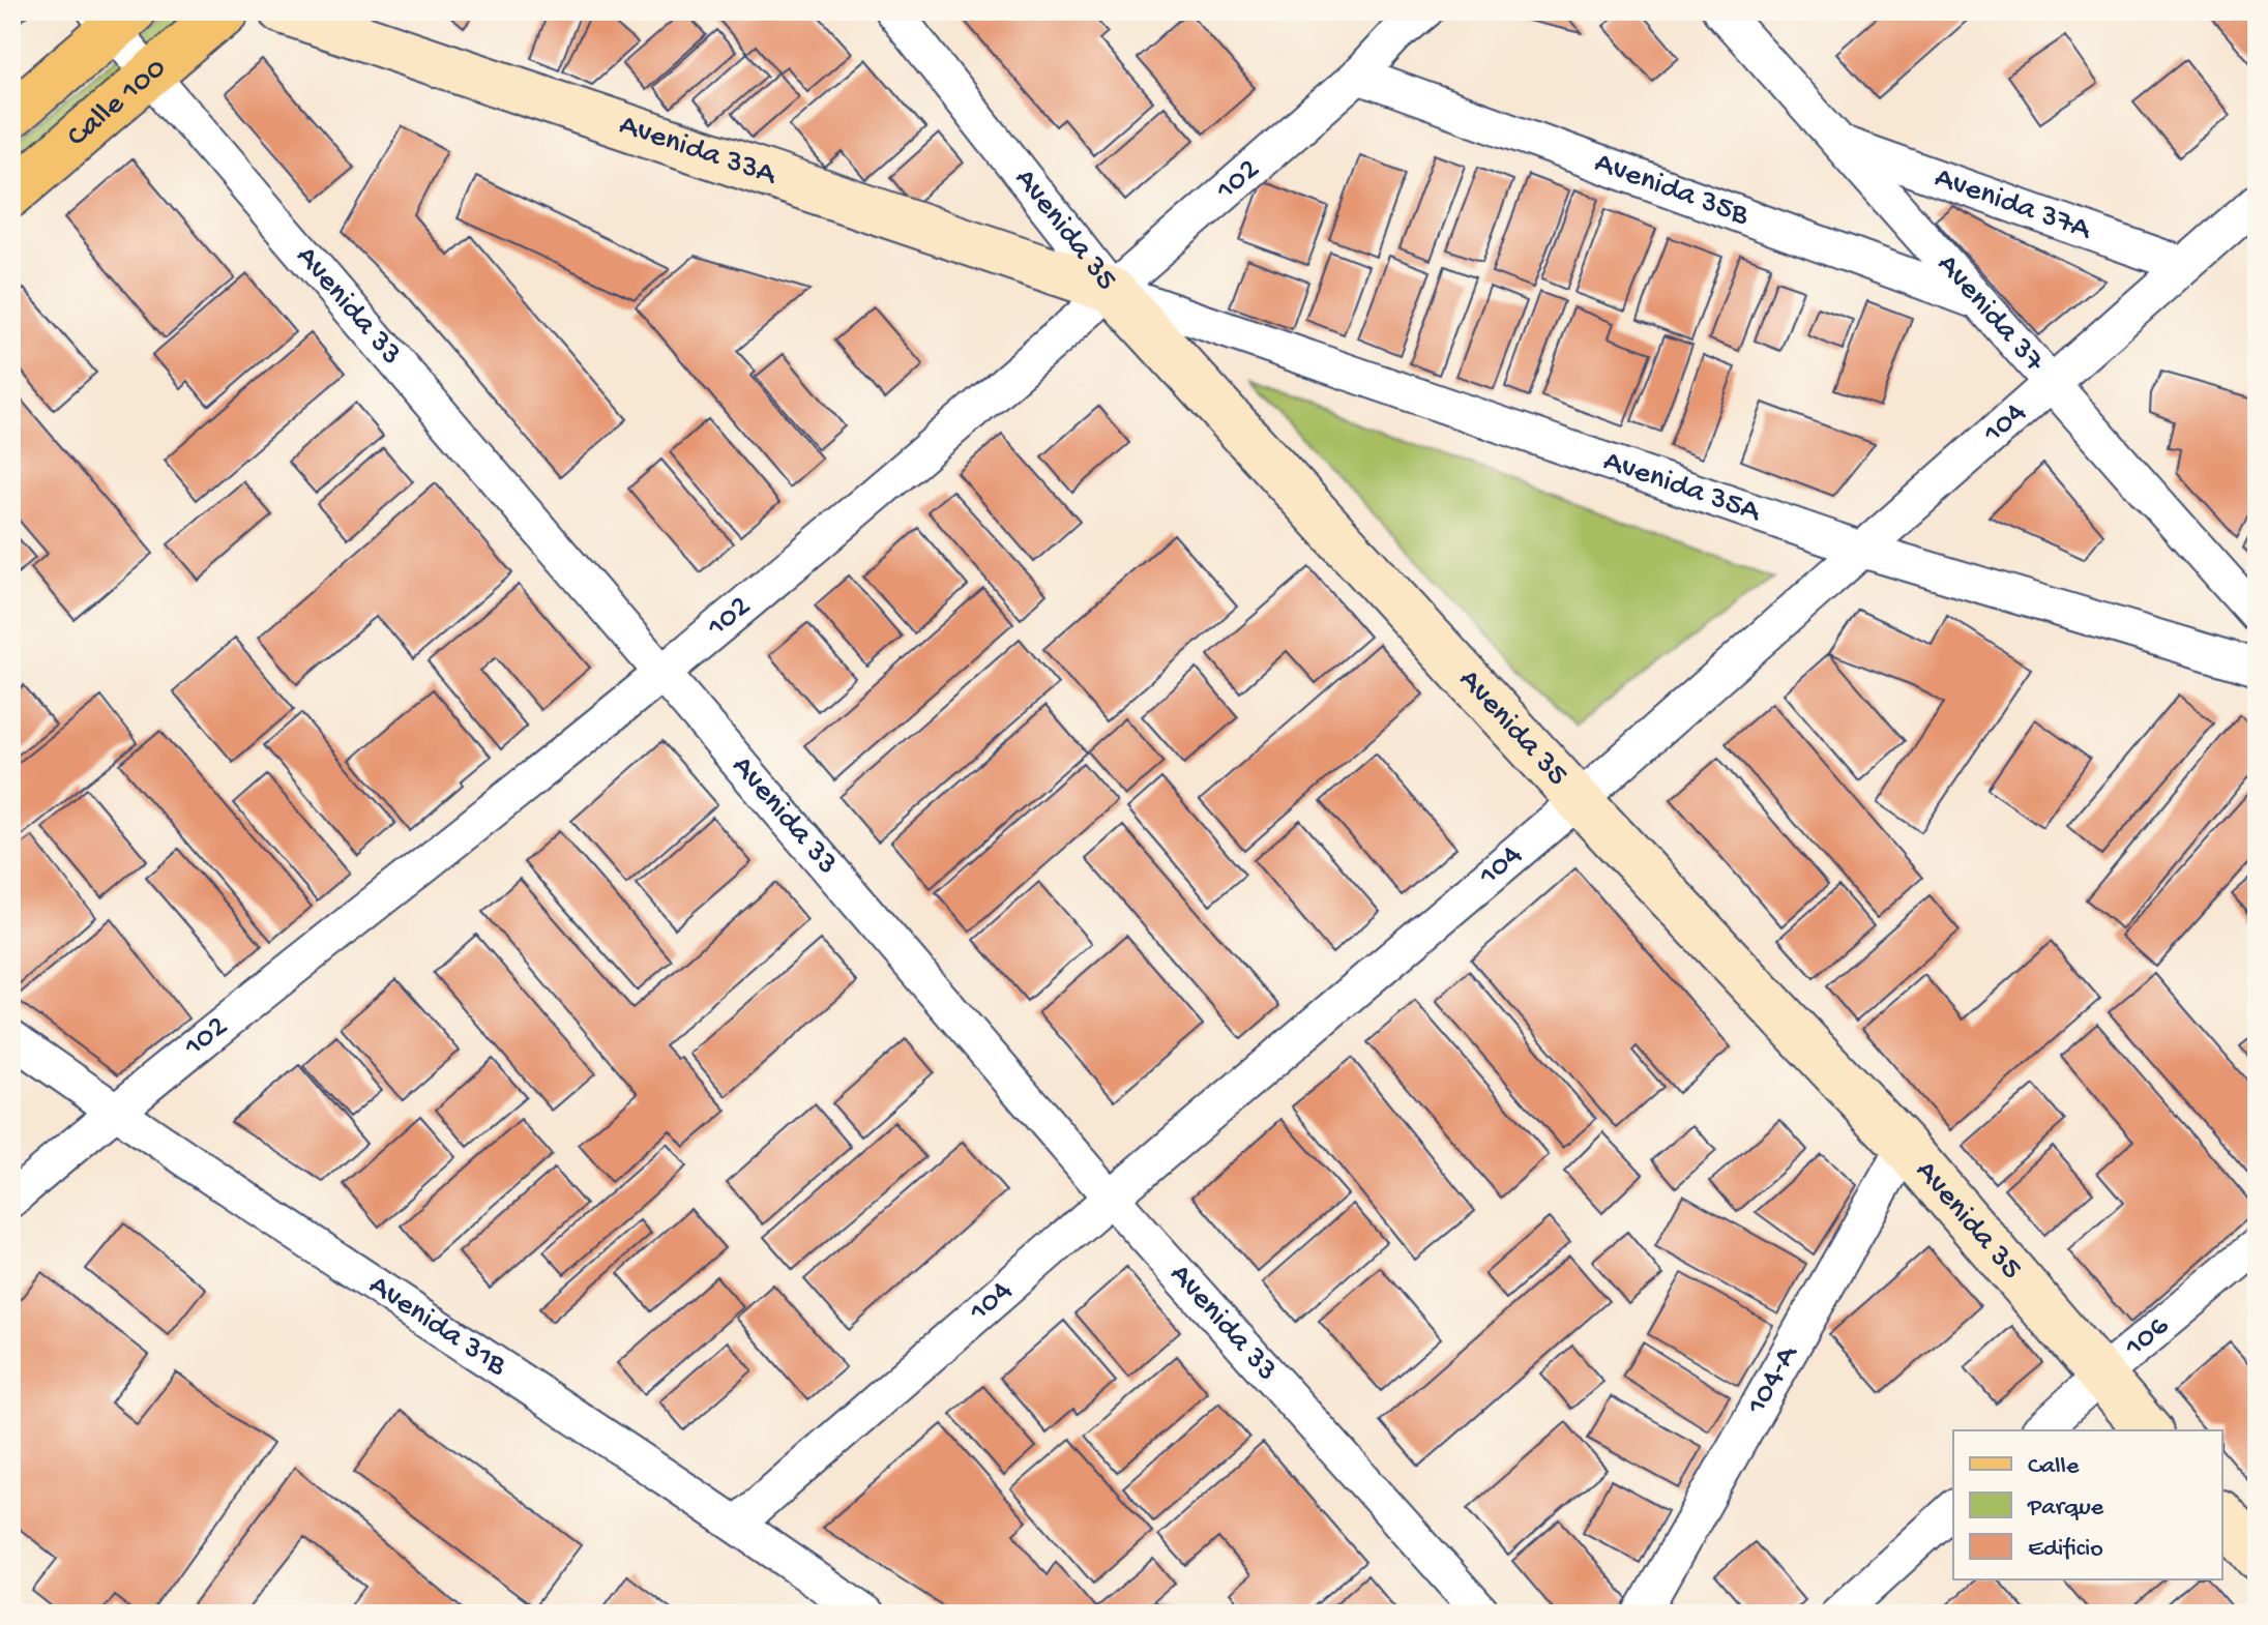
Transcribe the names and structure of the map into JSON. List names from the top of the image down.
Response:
{
  "streets": {
    "main road": ["Calle 100"],
    "street": [
      "Avenida 33A",
      "102",
      "Avenida 35B",
      "Avenida 37A",
      "Avenida 35",
      "Avenida 33",
      "Avenida 37",
      "104",
      "Avenida 35A",
      "Avenida 31B",
      "106",
      "104-A"
    ]
  },
  "crossings": [
    ["Calle 100", "Avenida 33"],
    ["Avenida 33A", "102"],
    ["Avenida 33A", "Avenida 35"],
    ["Avenida 33A", "Avenida 35A"],
    ["102", "Avenida 35B"],
    ["102", "Avenida 35"],
    ["102", "Avenida 33"],
    ["102", "Avenida 35A"],
    ["102", "Avenida 31B"],
    ["Avenida 35B", "Avenida 37"],
    ["Avenida 37A", "Avenida 37"],
    ["Avenida 37A", "104"],
    ["Avenida 35", "104"],
    ["Avenida 35", "Avenida 35A"],
    ["Avenida 35", "106"],
    ["Avenida 35", "104-A"],
    ["Avenida 33", "104"],
    ["Avenida 37", "104"],
    ["104", "Avenida 35A"],
    ["104", "Avenida 31B"]
  ],
  "legend": ["Calle", "Parque", "Edificio"]
}
